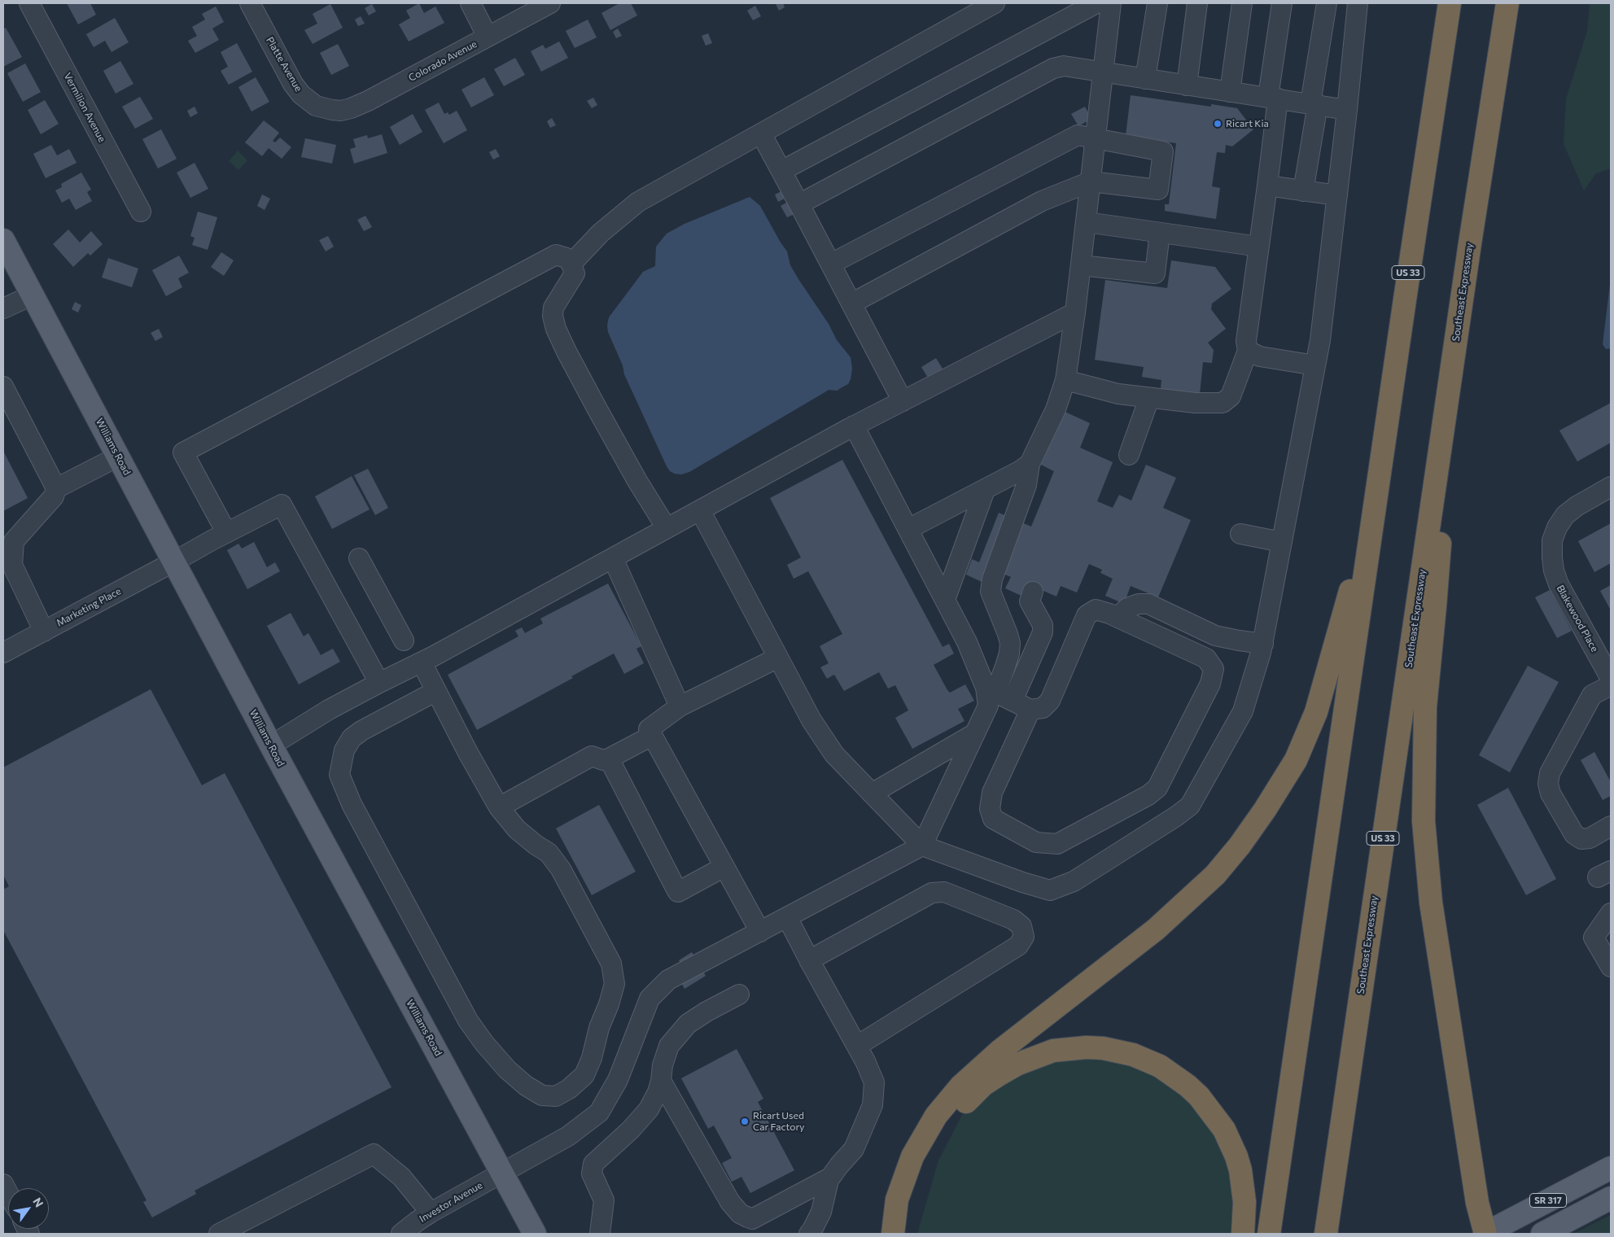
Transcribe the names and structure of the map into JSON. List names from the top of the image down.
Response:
{
  "streets": {
    "highway": ["US 33", "Southeast Expressway"],
    "main road": ["Williams Road", "SR 317"],
    "street": [
      "Colorado Avenue",
      "Platte Avenue",
      "Vermilion Avenue",
      "Marketing Place",
      "Blakewood Place",
      "Investor Avenue"
    ]
  },
  "crossings": [
    ["Colorado Avenue", "Platte Avenue"],
    ["Williams Road", "Marketing Place"],
    ["Williams Road", "Investor Avenue"]
  ],
  "places": ["Ricart Kia", "Ricart Used Car Factory"],
  "north": "top right"
}
